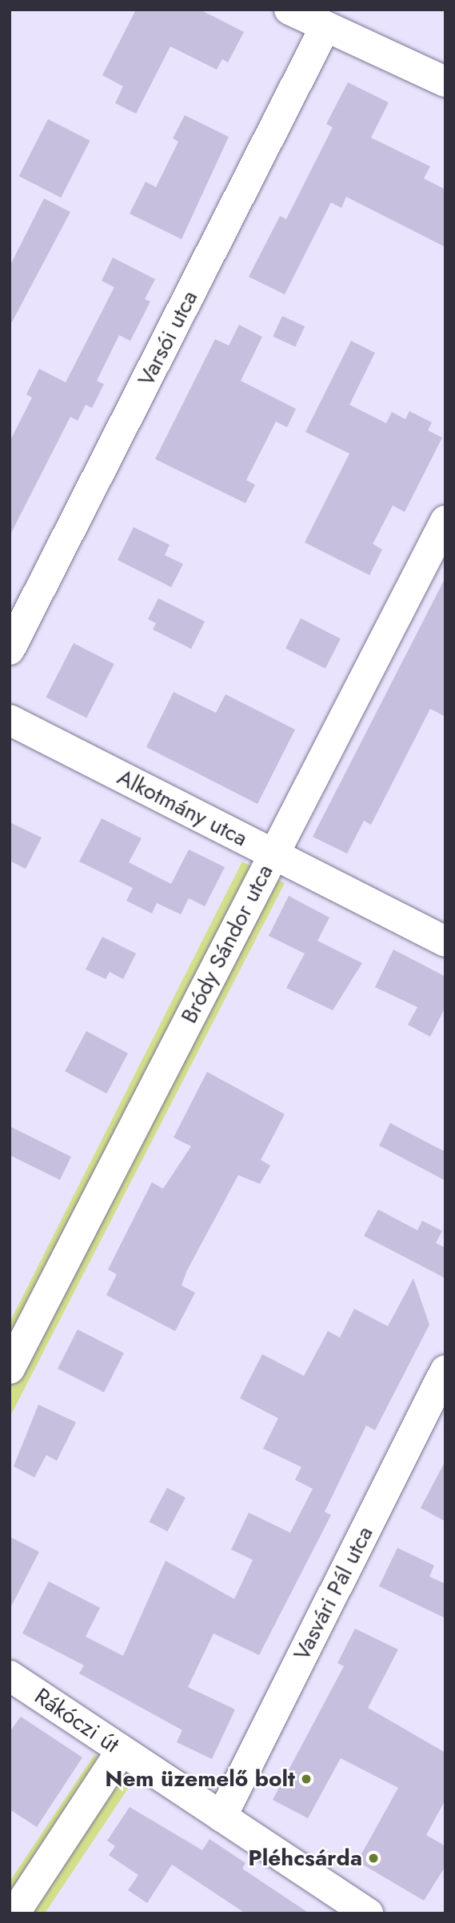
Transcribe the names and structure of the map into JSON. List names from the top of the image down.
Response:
{
  "streets": {
    "street": [
      "Varsói utca",
      "Alkotmány utca",
      "Bródy Sándor utca",
      "Vasvári Pál utca",
      "Rákóczi út"
    ]
  },
  "crossings": [
    ["Alkotmány utca", "Bródy Sándor utca"],
    ["Vasvári Pál utca", "Rákóczi út"]
  ],
  "places": ["Nem üzemelő bolt", "Pléhcsárda"]
}
